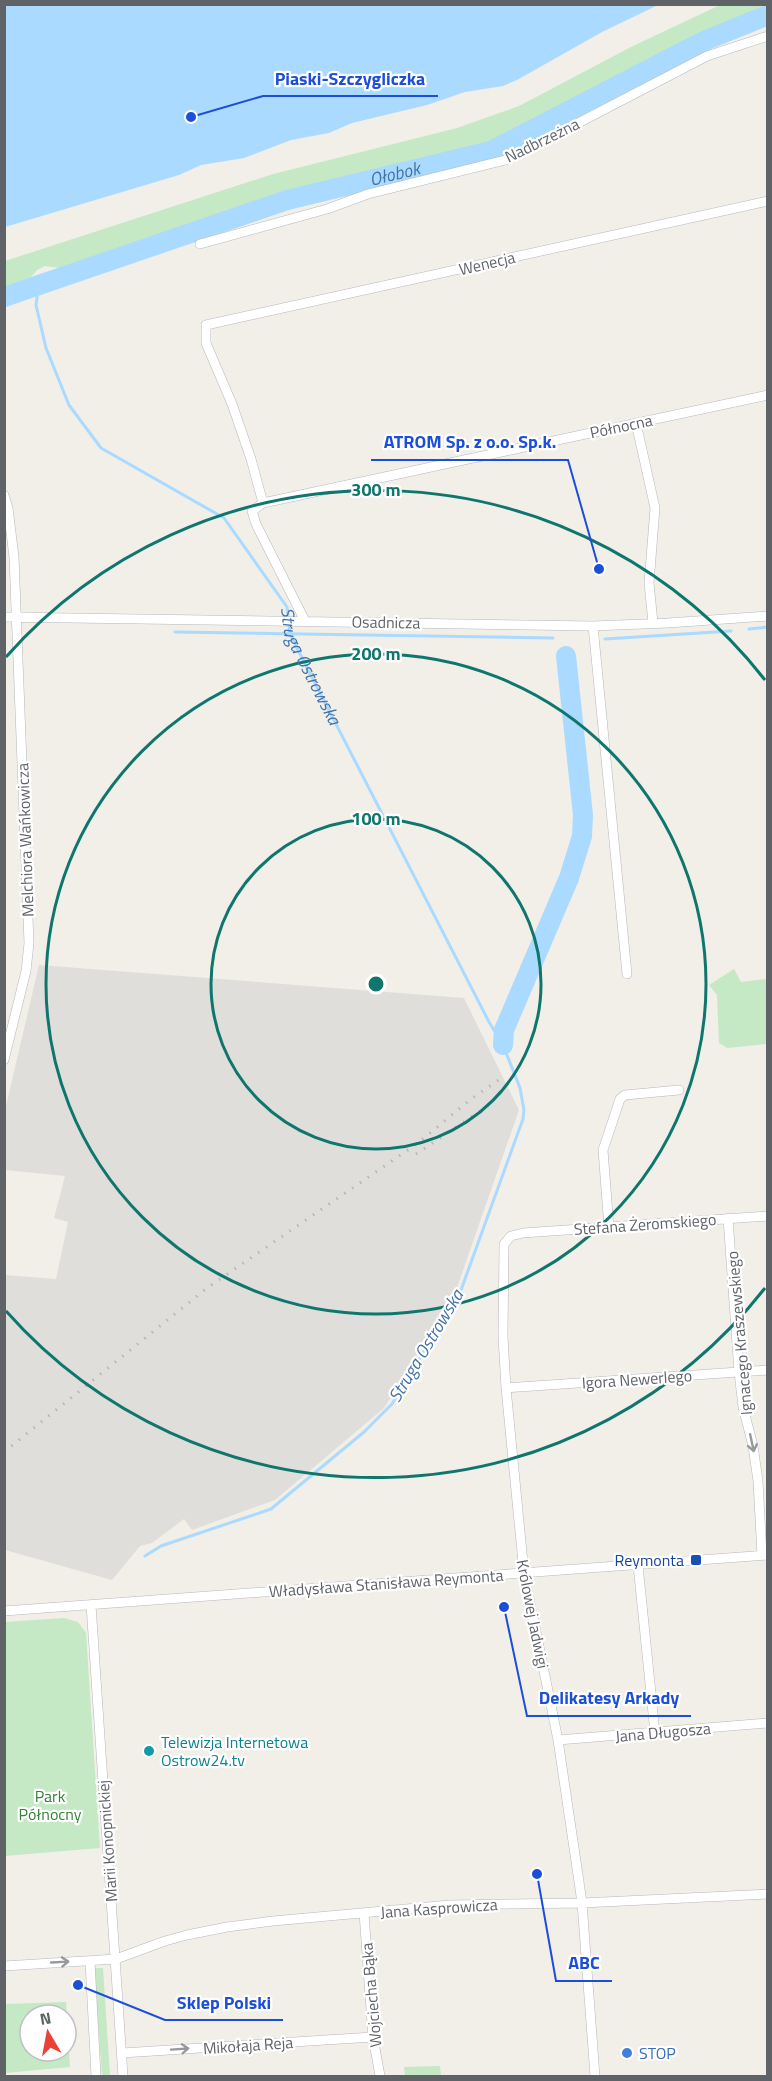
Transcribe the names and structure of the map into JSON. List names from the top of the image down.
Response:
{
  "streets": {
    "street": [
      "Nadbrzeżna",
      "Wenecja",
      "Północna",
      "Osadnicza",
      "Melchiora Wańkowicza",
      "Stefana Żeromskiego",
      "Ignacego Kraszewskiego",
      "Igora Newerlego",
      "Władysława Stanisława Reymonta",
      "Królowej Jadwigi",
      "Jana Długosza",
      "Marii Konopnickiej",
      "Jana Kasprowicza",
      "Wojciecha Bąka",
      "Mikołaja Reja"
    ]
  },
  "crossings": [
    ["Wenecja", "Północna"],
    ["Osadnicza", "Melchiora Wańkowicza"],
    ["Stefana Żeromskiego", "Ignacego Kraszewskiego"],
    ["Stefana Żeromskiego", "Królowej Jadwigi"],
    ["Ignacego Kraszewskiego", "Igora Newerlego"],
    ["Ignacego Kraszewskiego", "Władysława Stanisława Reymonta"],
    ["Igora Newerlego", "Królowej Jadwigi"],
    ["Władysława Stanisława Reymonta", "Królowej Jadwigi"],
    ["Władysława Stanisława Reymonta", "Marii Konopnickiej"],
    ["Królowej Jadwigi", "Jana Długosza"],
    ["Królowej Jadwigi", "Jana Kasprowicza"],
    ["Marii Konopnickiej", "Jana Kasprowicza"],
    ["Marii Konopnickiej", "Mikołaja Reja"],
    ["Jana Kasprowicza", "Wojciecha Bąka"],
    ["Wojciecha Bąka", "Mikołaja Reja"]
  ],
  "one_way": ["Ignacego Kraszewskiego", "Mikołaja Reja"],
  "water": ["Ołobok", "Struga Ostrowska"],
  "parks": ["Park Północny"],
  "places": {
    "other": [
      "Piaski-Szczygliczka",
      "ATROM Sp. z o.o. Sp.k.",
      "Delikatesy Arkady",
      "Telewizja Internetowa Ostrow24.tv",
      "ABC",
      "Sklep Polski",
      "STOP"
    ],
    "transit": ["Reymonta"]
  },
  "north": "top",
  "rings": ["300 m", "200 m", "100 m"]
}
